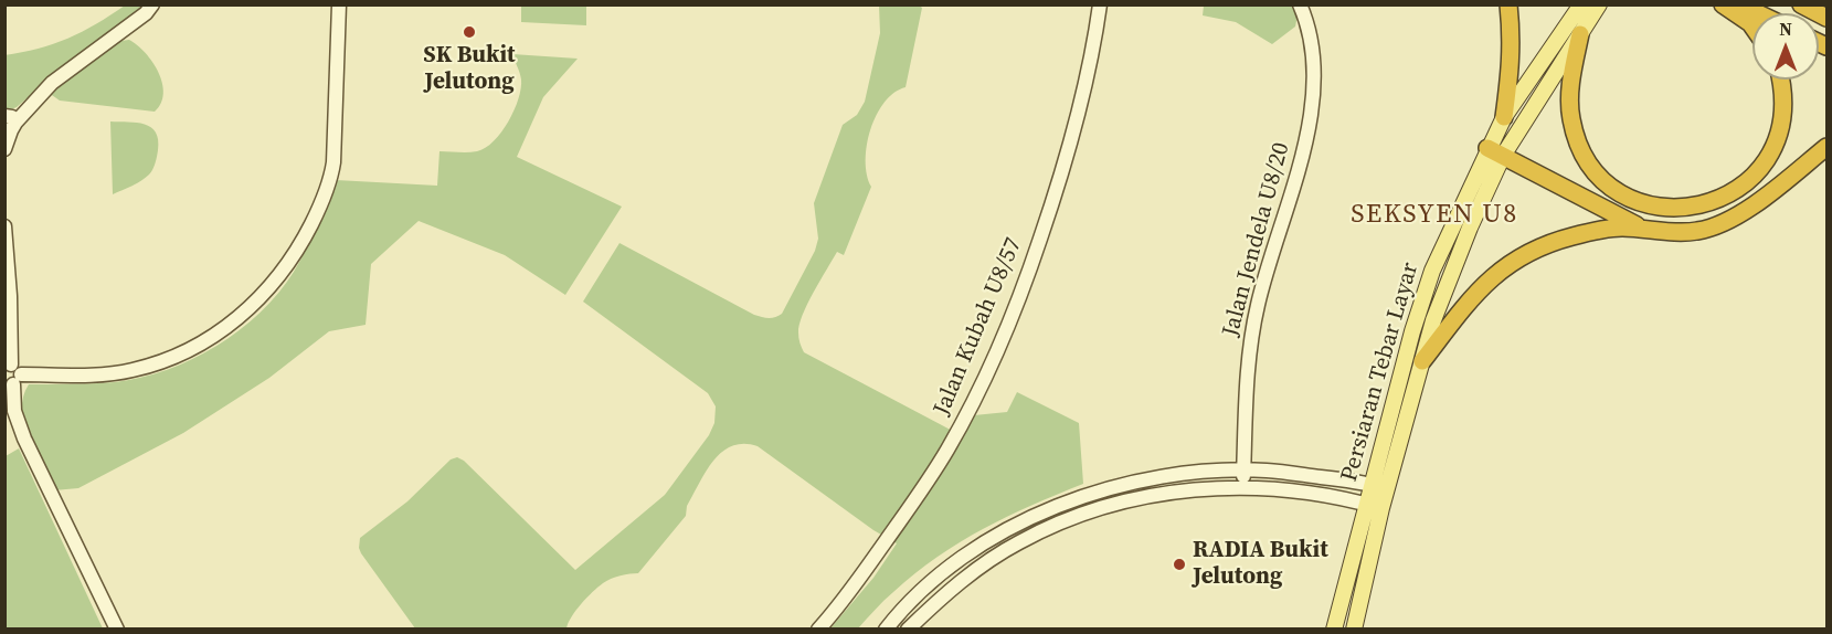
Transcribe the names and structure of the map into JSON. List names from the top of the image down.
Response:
{
  "streets": {
    "main road": ["Persiaran Tebar Layar"],
    "street": ["Jalan Jendela U8/20", "Jalan Kubah U8/57"]
  },
  "districts": ["SEKSYEN U8"],
  "places": ["SK Bukit Jelutong", "RADIA Bukit Jelutong"],
  "north": "top"
}
